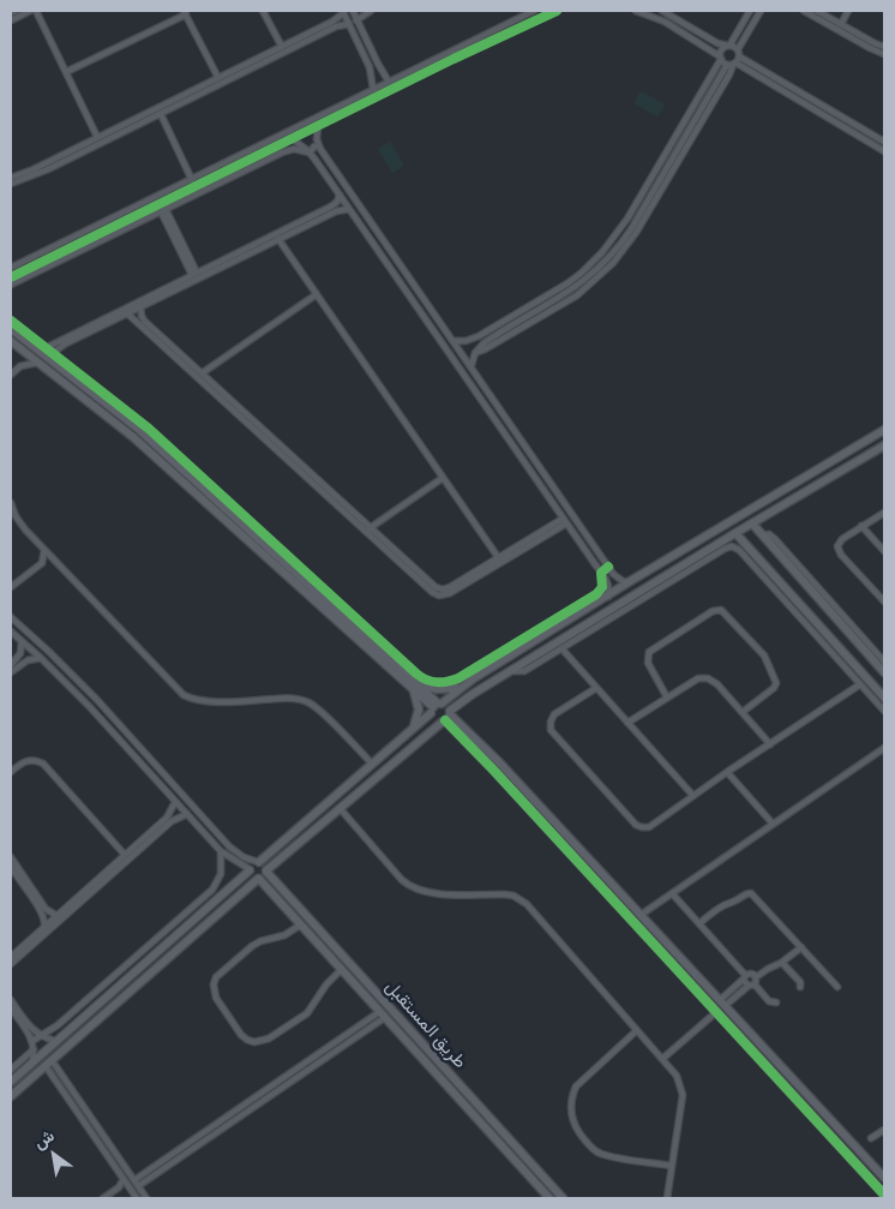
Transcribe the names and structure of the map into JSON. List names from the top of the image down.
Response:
{
  "streets": {
    "street": ["طريق المستقبل"]
  },
  "north": "top left"
}
